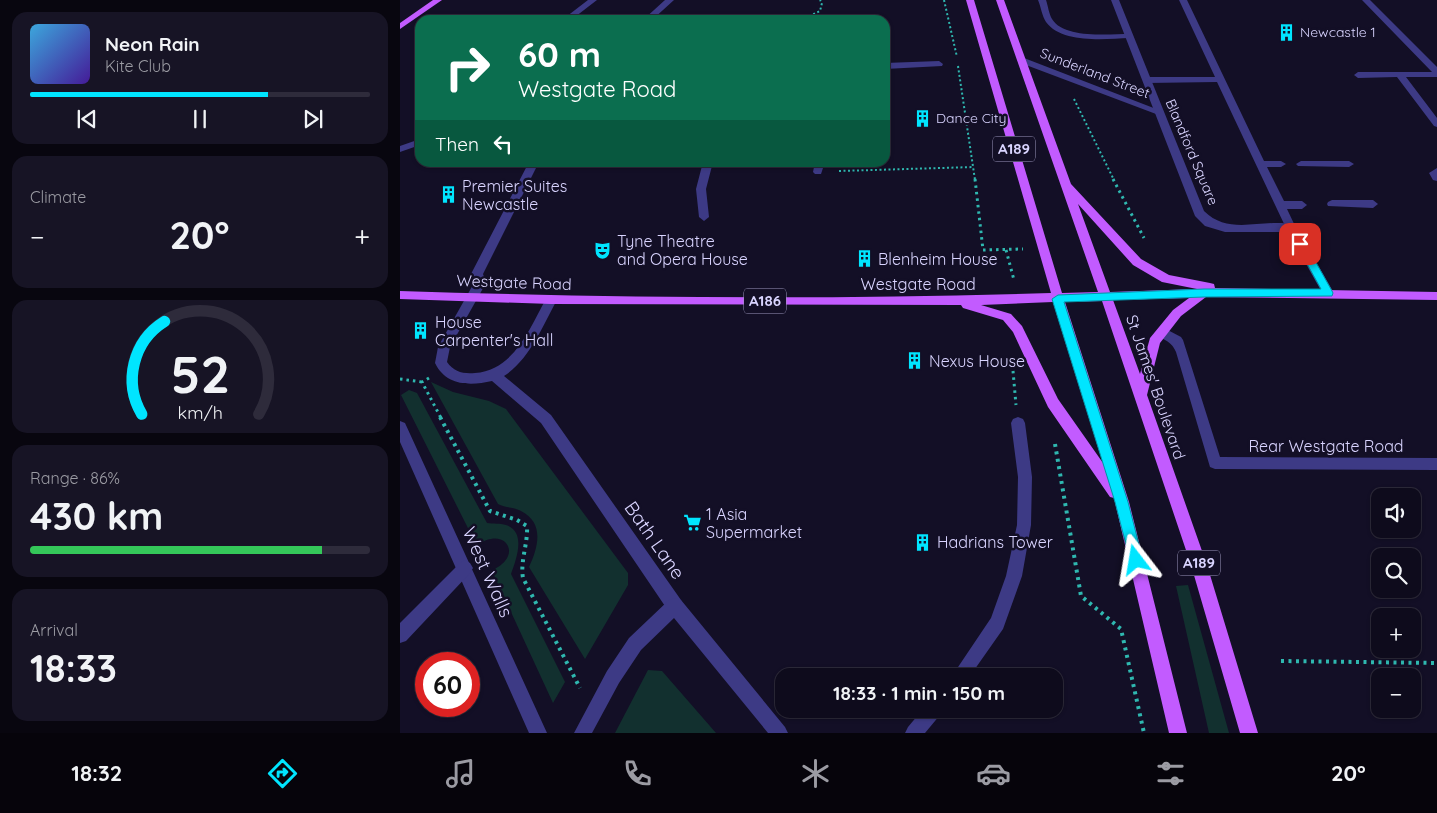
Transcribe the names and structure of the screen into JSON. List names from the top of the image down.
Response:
{
  "streets": {
    "main road": [
      "A189",
      "Westgate Road",
      "A186",
      "St James' Boulevard"
    ],
    "street": [
      "Sunderland Street",
      "Blandford Square",
      "Rear Westgate Road",
      "Bath Lane",
      "West Walls"
    ]
  },
  "crossings": [
    ["Sunderland Street", "Blandford Square"],
    ["Sunderland Street", "St James' Boulevard"],
    ["A189", "Westgate Road"],
    ["Westgate Road", "St James' Boulevard"]
  ],
  "places": {
    "building": [
      "Newcastle 1",
      "Dance City",
      "Premier Suites Newcastle",
      "Blenheim House",
      "House Carpenter's Hall",
      "Nexus House",
      "Hadrians Tower"
    ],
    "theatre": ["Tyne Theatre and Opera House"],
    "supermarket": ["1 Asia Supermarket"]
  },
  "page": {
    "turn": ["60 m", "Westgate Road"],
    "song": ["Neon Rain", "Kite Club"],
    "then": "Then",
    "tile": [
      "Climate",
      ["Range · 86%", "430 km"],
      ["Arrival", "18:33"]
    ],
    "heat": ["−", "20°", "+"],
    "map_buttons": ["+", "−"],
    "limit": "60",
    "trip": "18:33 · 1 min · 150 m",
    "tabs": ["18:32", "20°"],
    "gauge": ["52", "km/h"]
  }
}
